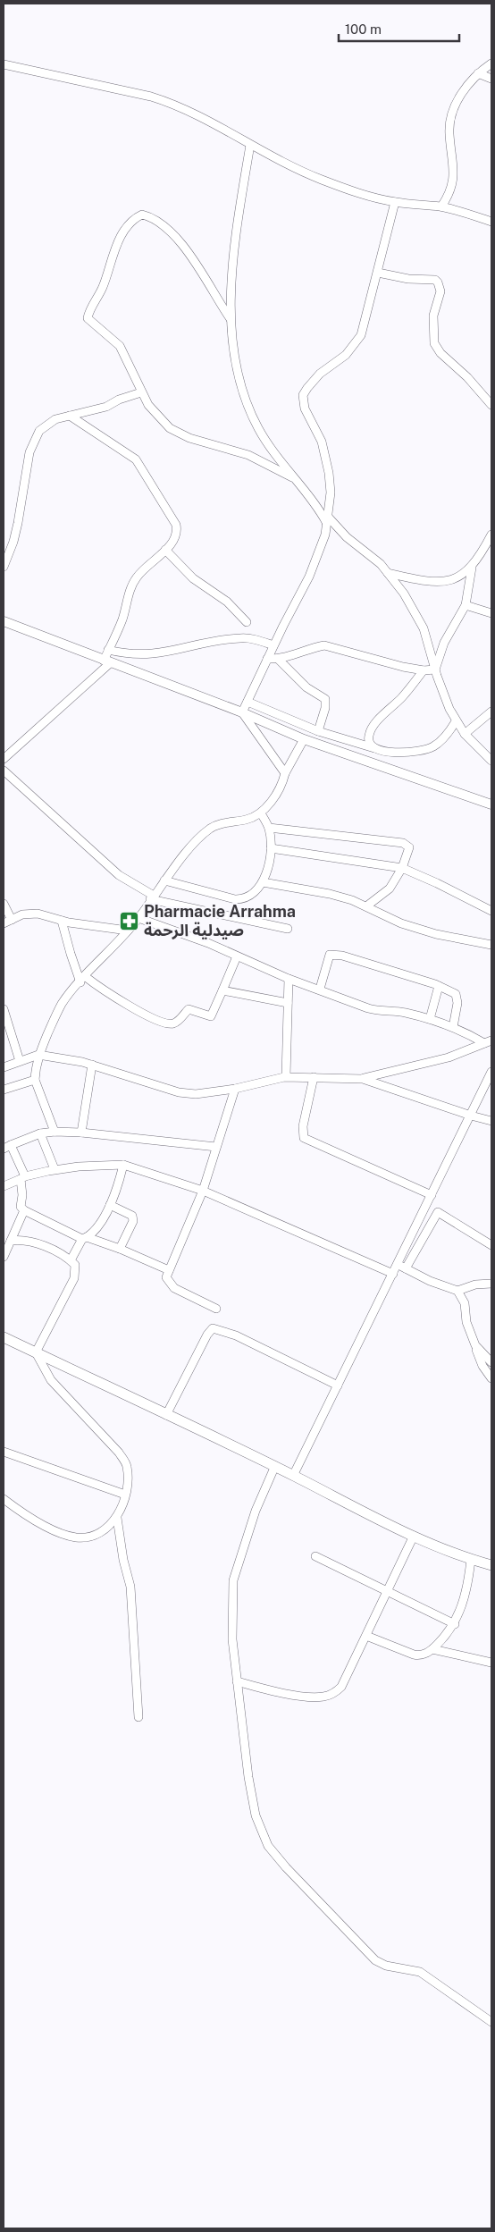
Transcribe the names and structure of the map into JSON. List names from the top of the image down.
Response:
{
  "places": {
    "pharmacy": ["Pharmacie Arrahma صيدلية الرحمة"]
  },
  "scale_bar": "100 m"
}
